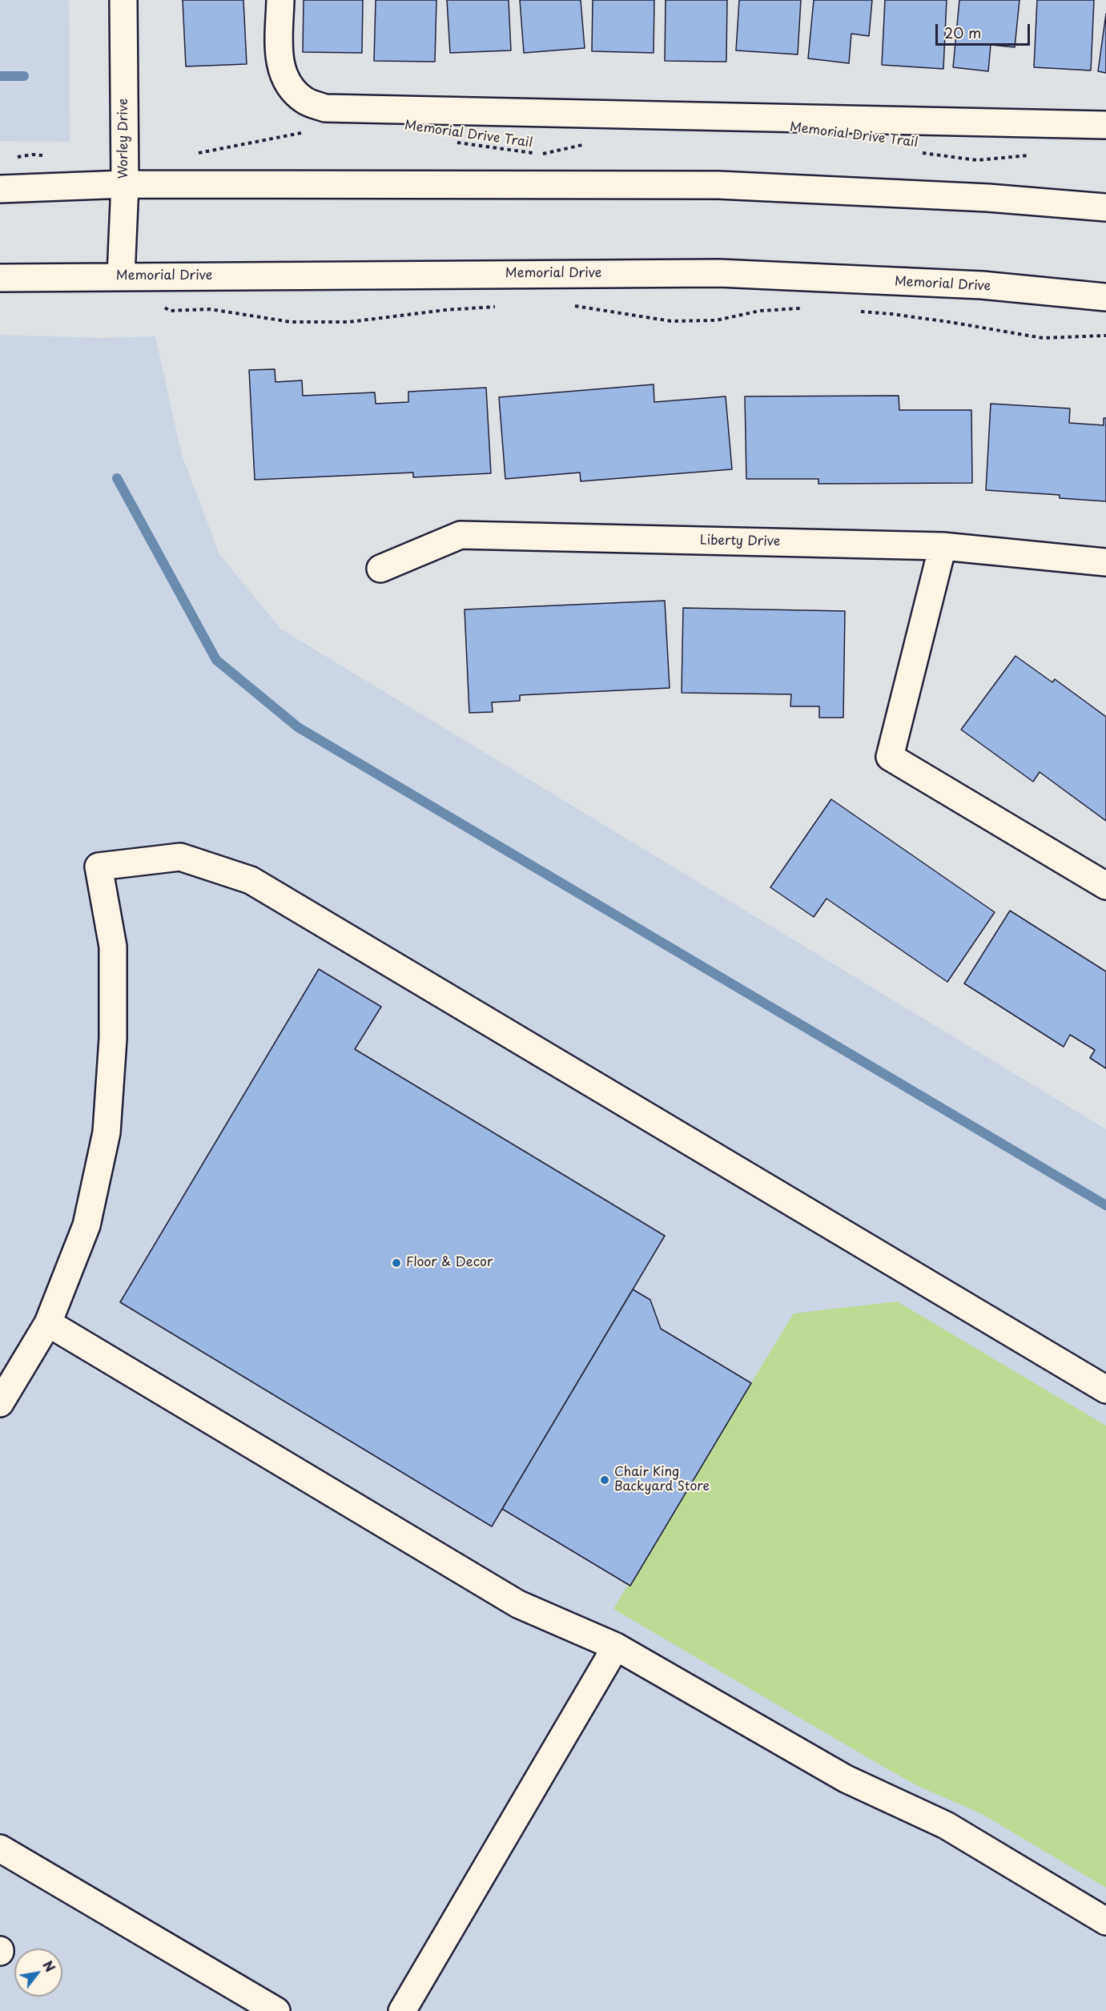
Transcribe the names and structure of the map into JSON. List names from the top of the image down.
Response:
{
  "streets": {
    "street": ["Worley Drive", "Memorial Drive", "Liberty Drive"],
    "path": ["Memorial Drive Trail"]
  },
  "crossings": [
    ["Worley Drive", "Memorial Drive"]
  ],
  "places": ["Floor & Decor", "Chair King Backyard Store"],
  "scale_bar": "20 m",
  "north": "top right"
}
